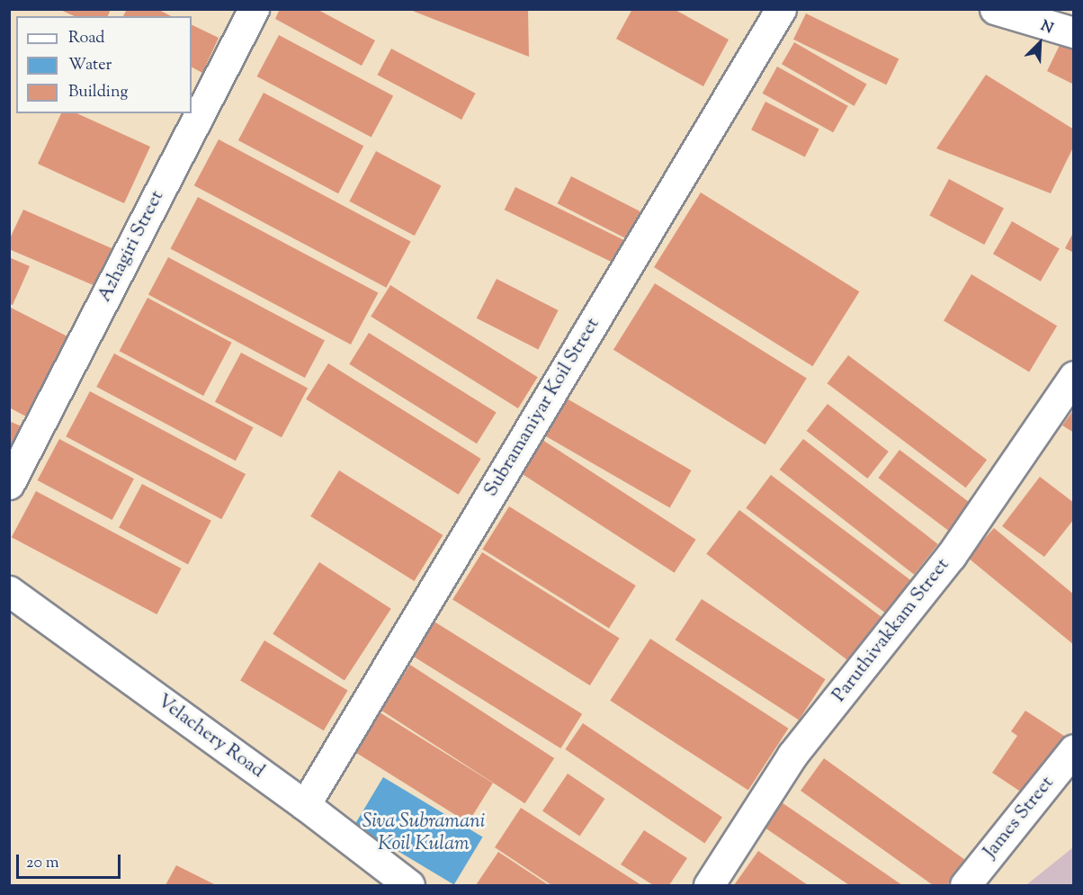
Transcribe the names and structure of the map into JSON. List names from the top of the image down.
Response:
{
  "streets": {
    "street": [
      "Azhagiri Street",
      "Subramaniyar Koil Street",
      "Paruthivakkam Street",
      "Velachery Road",
      "James Street"
    ]
  },
  "crossings": [
    ["Subramaniyar Koil Street", "Velachery Road"]
  ],
  "water": ["Siva Subramani Koil Kulam"],
  "legend": ["Road", "Water", "Building"],
  "scale_bar": "20 m",
  "north": "top right"
}
